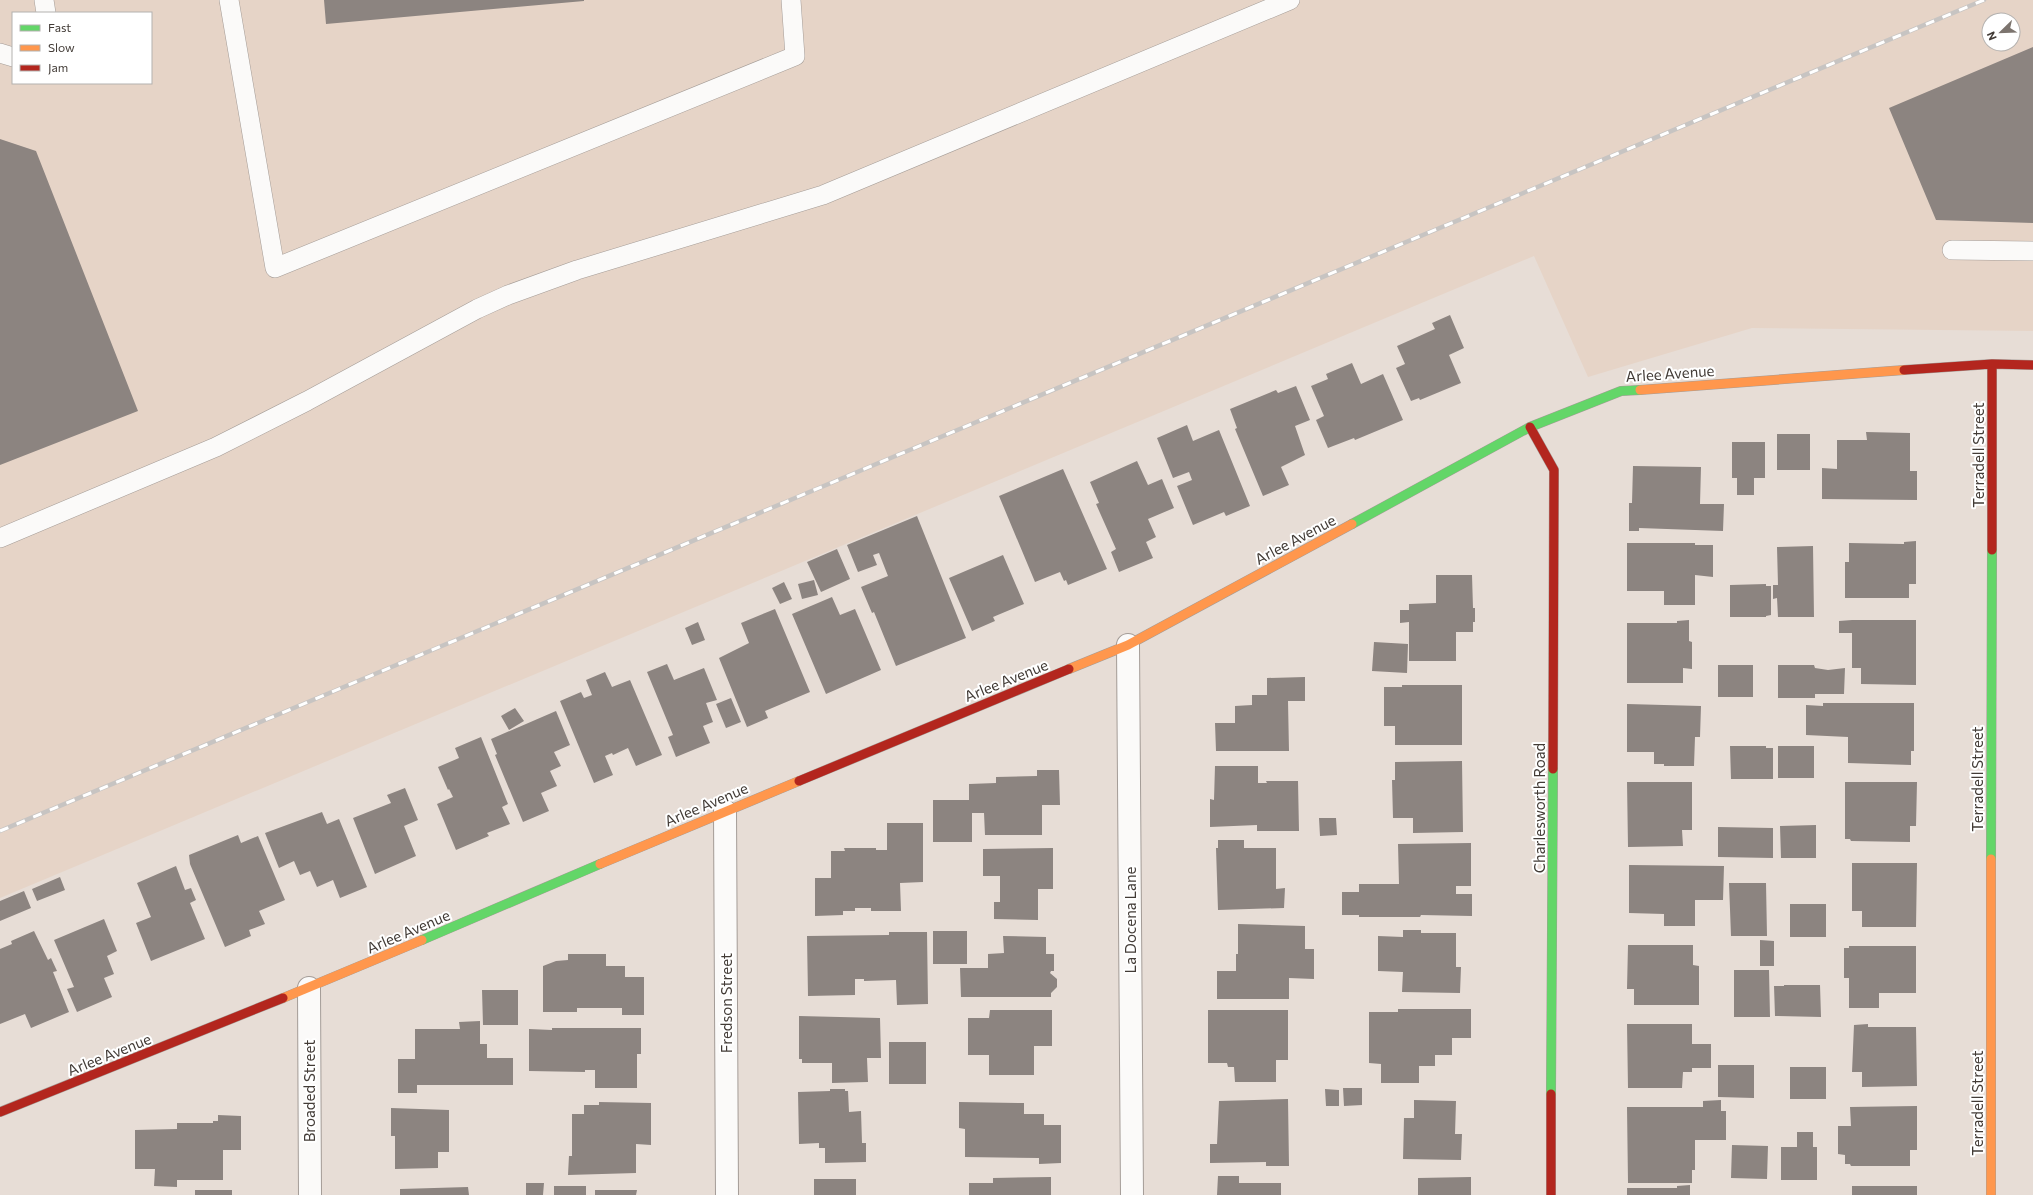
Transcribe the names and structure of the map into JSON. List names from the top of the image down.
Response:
{
  "streets": {
    "street": [
      "Arlee Avenue",
      "Terradell Street",
      "Charlesworth Road",
      "La Docena Lane",
      "Fredson Street",
      "Broaded Street"
    ]
  },
  "crossings": [
    ["Arlee Avenue", "Terradell Street"],
    ["Arlee Avenue", "Charlesworth Road"],
    ["Arlee Avenue", "La Docena Lane"],
    ["Arlee Avenue", "Fredson Street"],
    ["Arlee Avenue", "Broaded Street"]
  ],
  "legend": ["Fast", "Slow", "Jam"],
  "north": "bottom left"
}
